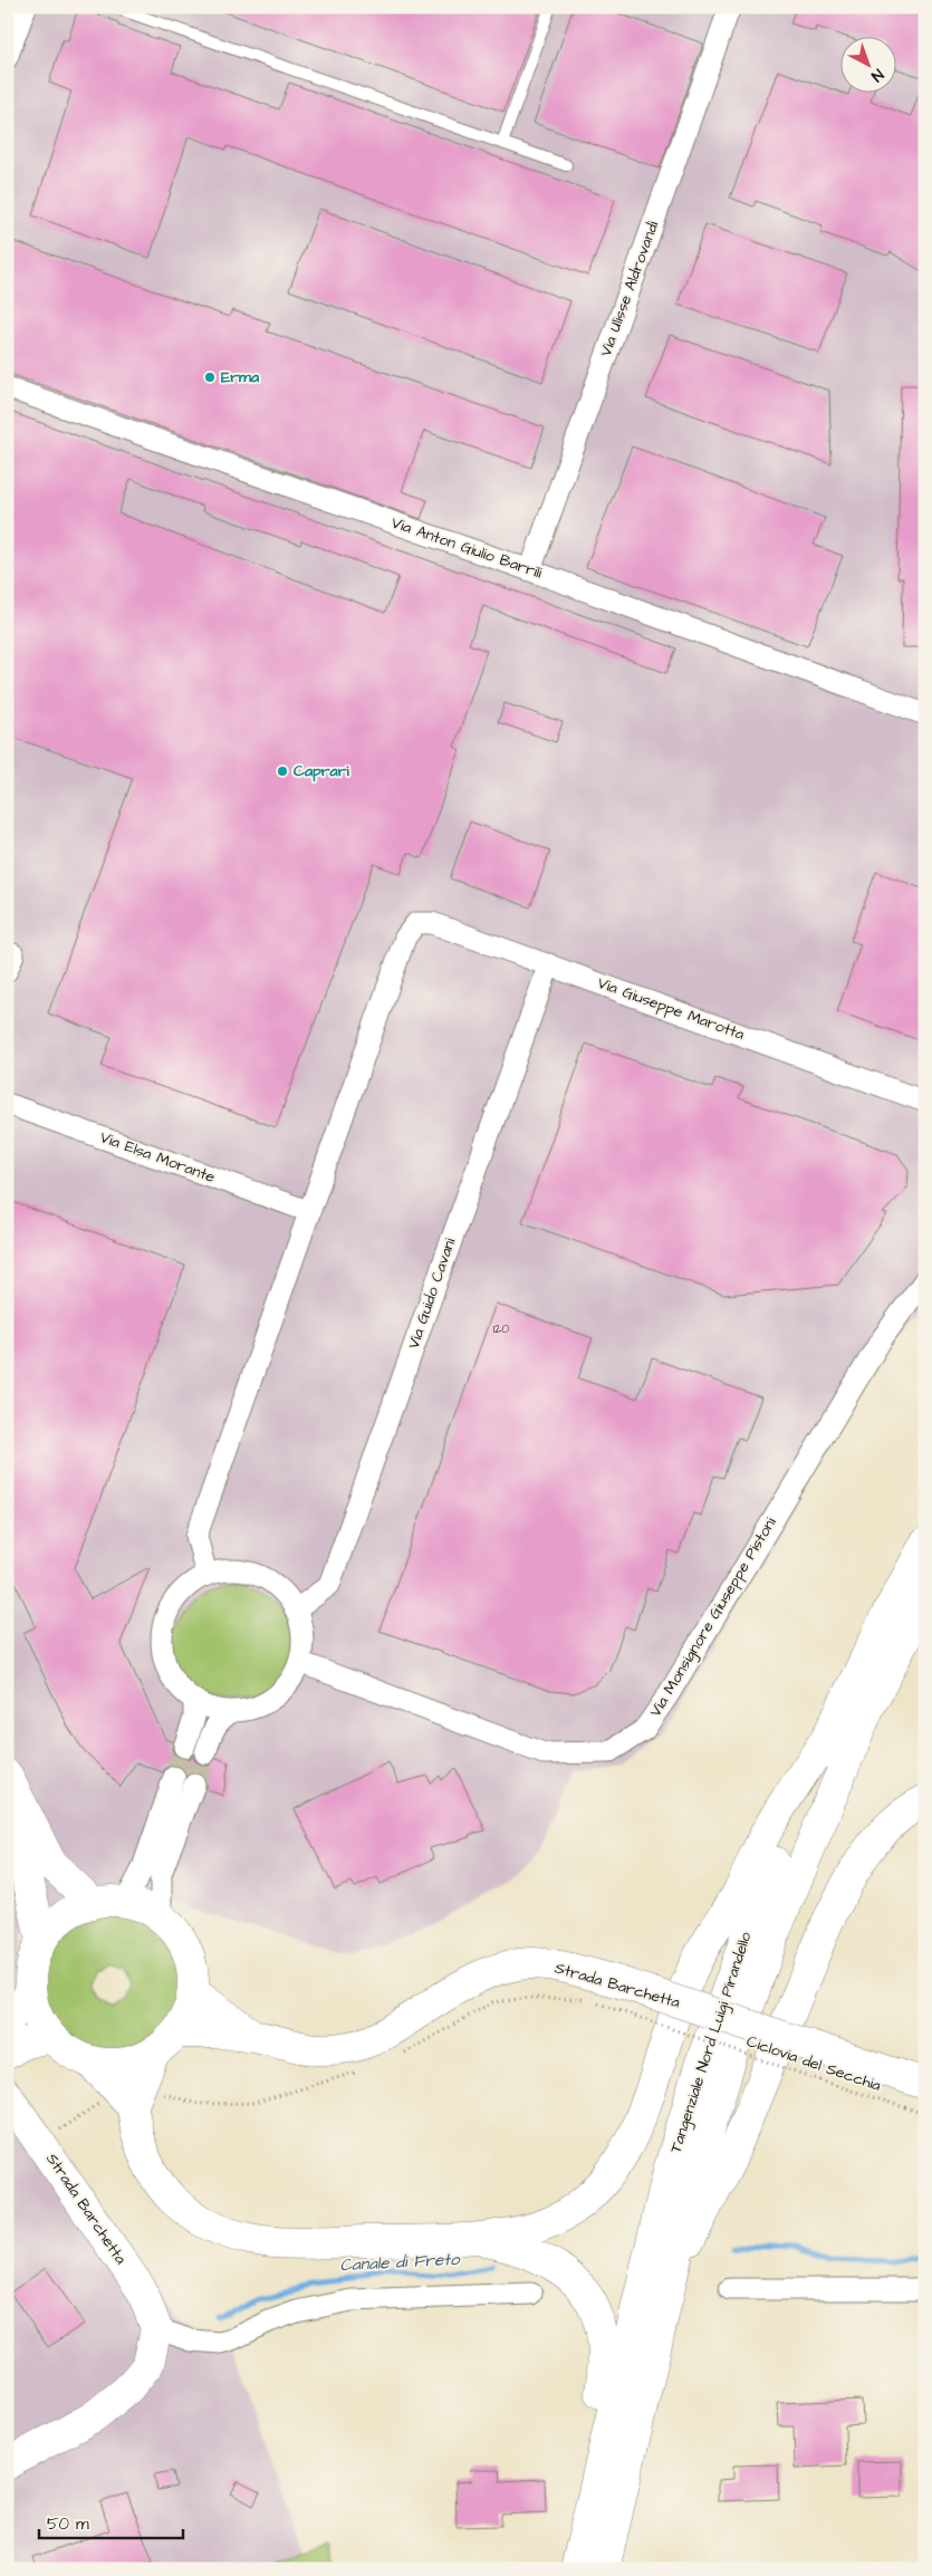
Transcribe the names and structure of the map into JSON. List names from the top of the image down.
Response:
{
  "streets": {
    "main road": ["Strada Barchetta", "Tangenziale Nord Luigi Pirandello"],
    "street": [
      "Via Ulisse Aldrovandi",
      "Via Anton Giulio Barrili",
      "Via Giuseppe Marotta",
      "Via Elsa Morante",
      "Via Guido Cavani",
      "Via Monsignore Giuseppe Pistoni"
    ],
    "path": ["Ciclovia del Secchia"]
  },
  "crossings": [
    ["Via Ulisse Aldrovandi", "Via Anton Giulio Barrili"],
    ["Via Giuseppe Marotta", "Via Elsa Morante"],
    ["Via Giuseppe Marotta", "Via Guido Cavani"],
    ["Via Guido Cavani", "Via Monsignore Giuseppe Pistoni"]
  ],
  "water": ["Canale di Freto"],
  "places": ["Erma", "Caprari"],
  "house_numbers": ["120"],
  "scale_bar": "50 m",
  "north": "bottom right"
}
